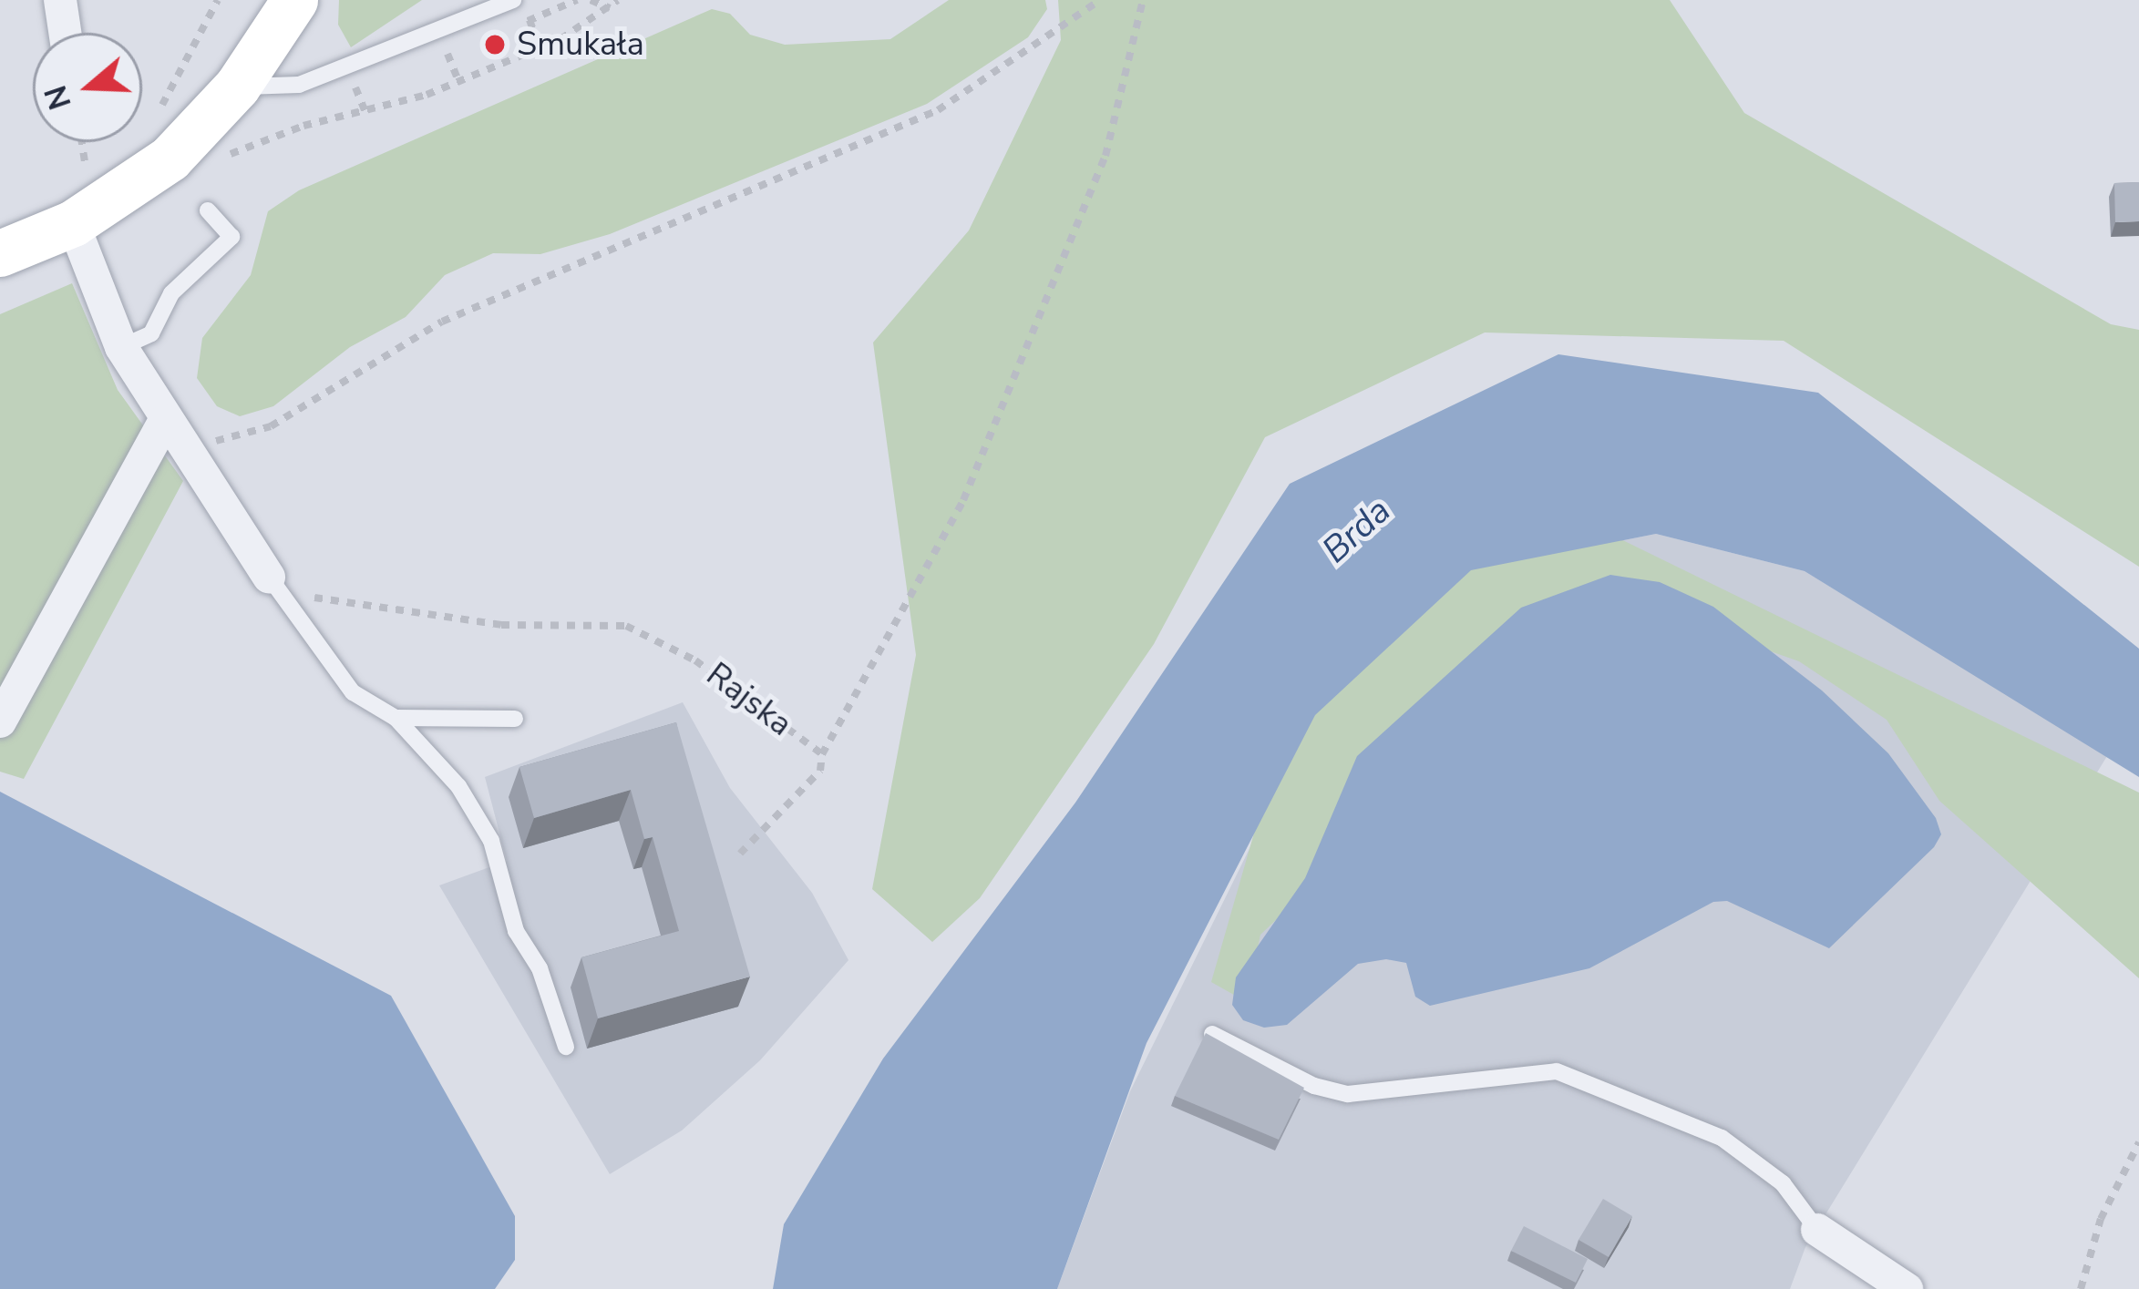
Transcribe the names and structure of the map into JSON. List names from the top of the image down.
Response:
{
  "streets": {
    "path": ["Rajska"]
  },
  "water": ["Brda"],
  "places": ["Smukała"],
  "north": "left"
}
